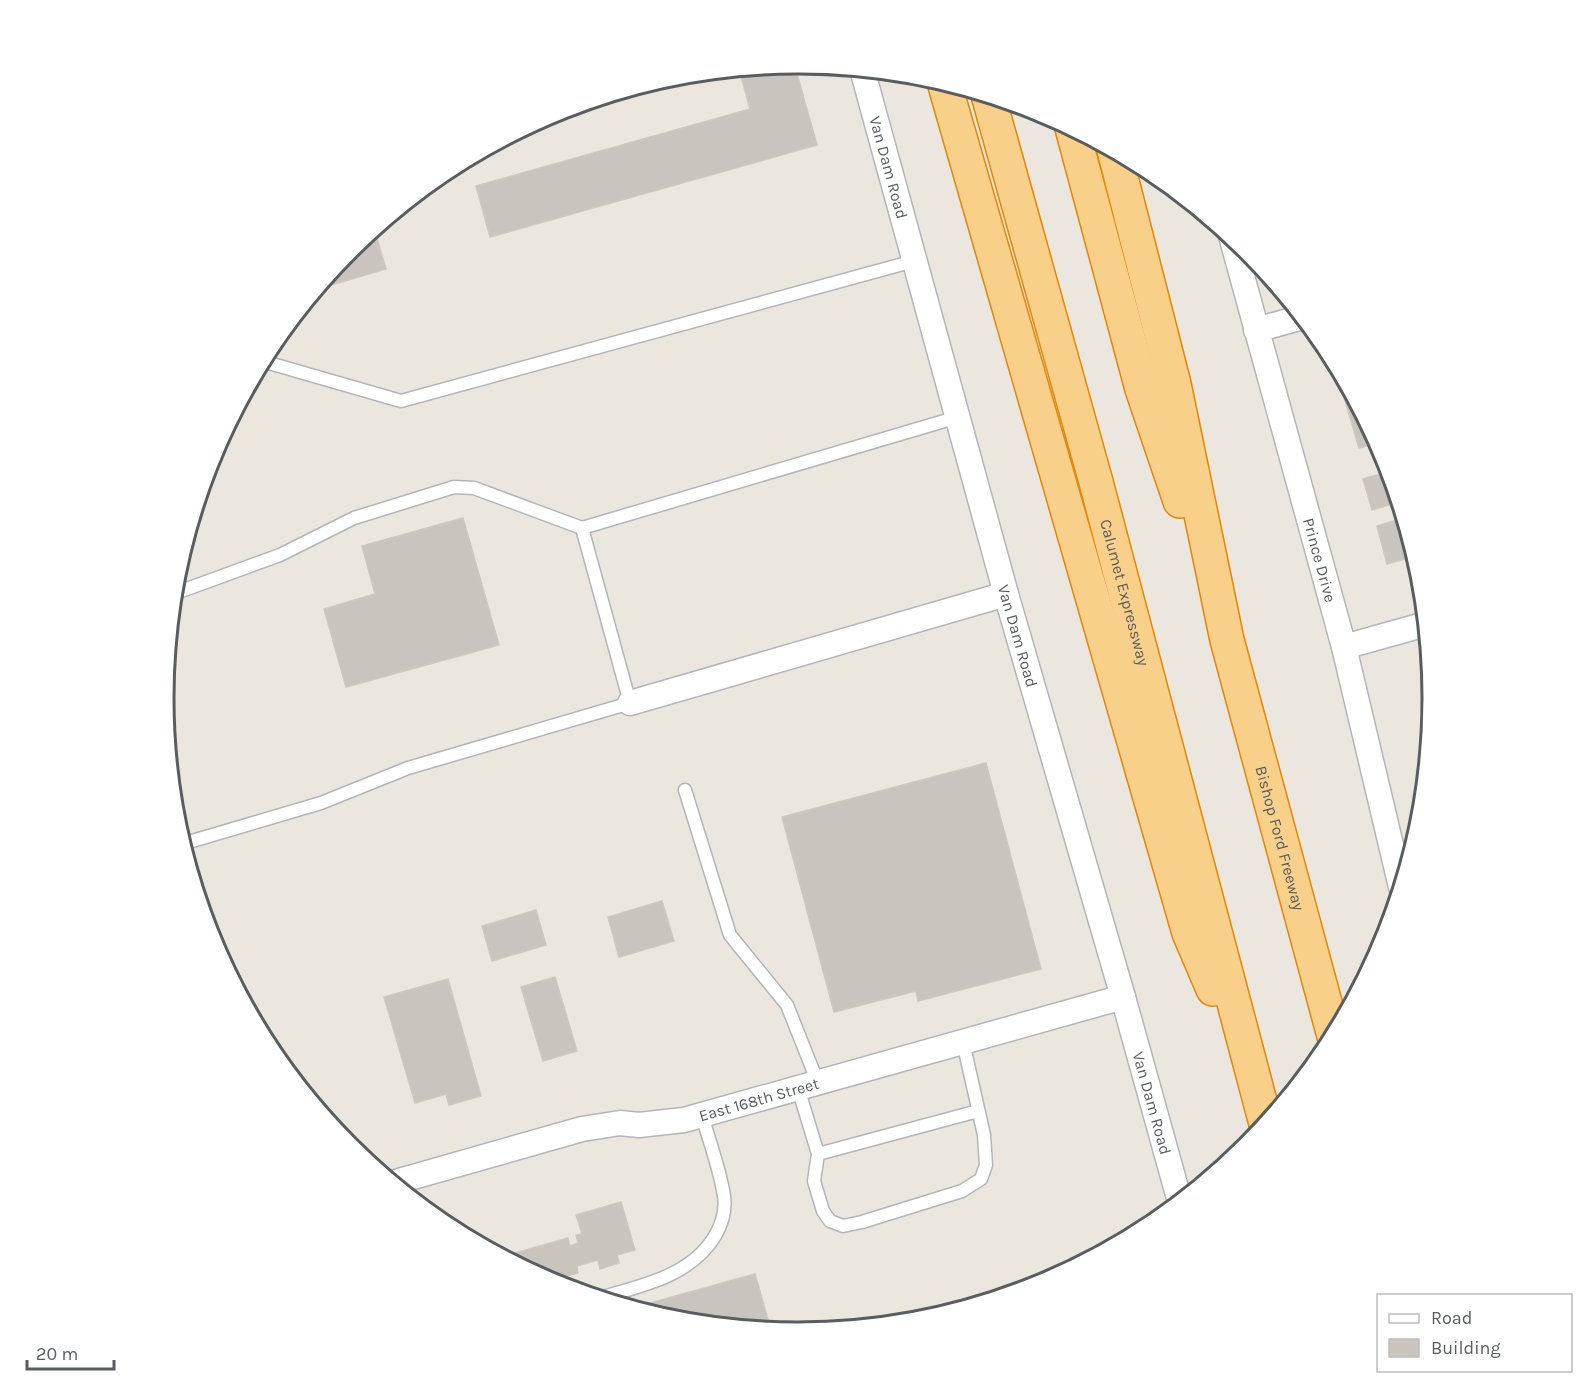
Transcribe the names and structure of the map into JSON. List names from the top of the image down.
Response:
{
  "streets": {
    "highway": ["Calumet Expressway", "Bishop Ford Freeway"],
    "street": ["Van Dam Road", "Prince Drive", "East 168th Street"]
  },
  "crossings": [
    ["Van Dam Road", "East 168th Street"]
  ],
  "legend": ["Road", "Building"],
  "scale_bar": "20 m"
}
